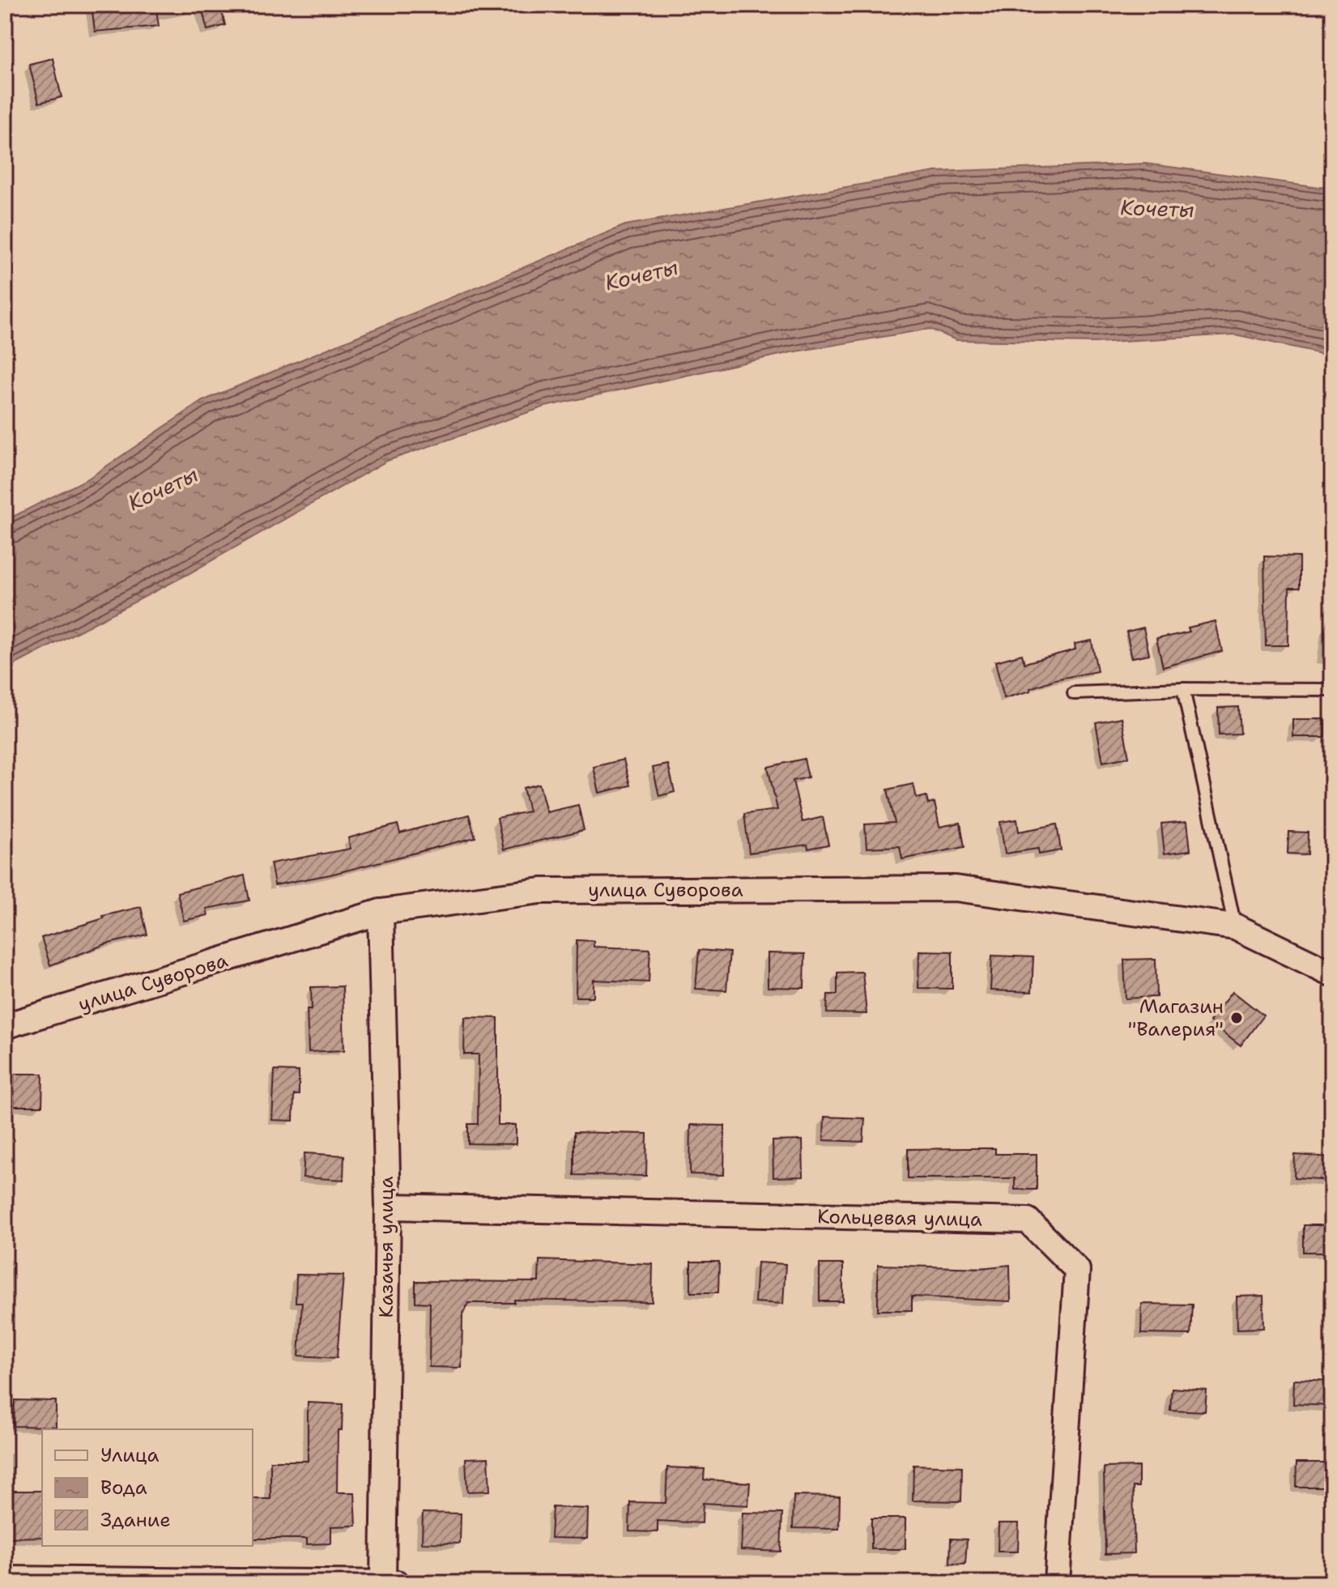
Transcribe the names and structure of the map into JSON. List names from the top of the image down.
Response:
{
  "streets": {
    "street": ["улица Суворова", "Кольцевая улица", "Казачья улица"]
  },
  "crossings": [
    ["улица Суворова", "Казачья улица"],
    ["Кольцевая улица", "Казачья улица"]
  ],
  "water": ["Кочеты"],
  "places": ["Магазин \"Валерия\""],
  "legend": ["Улица", "Вода", "Здание"]
}
